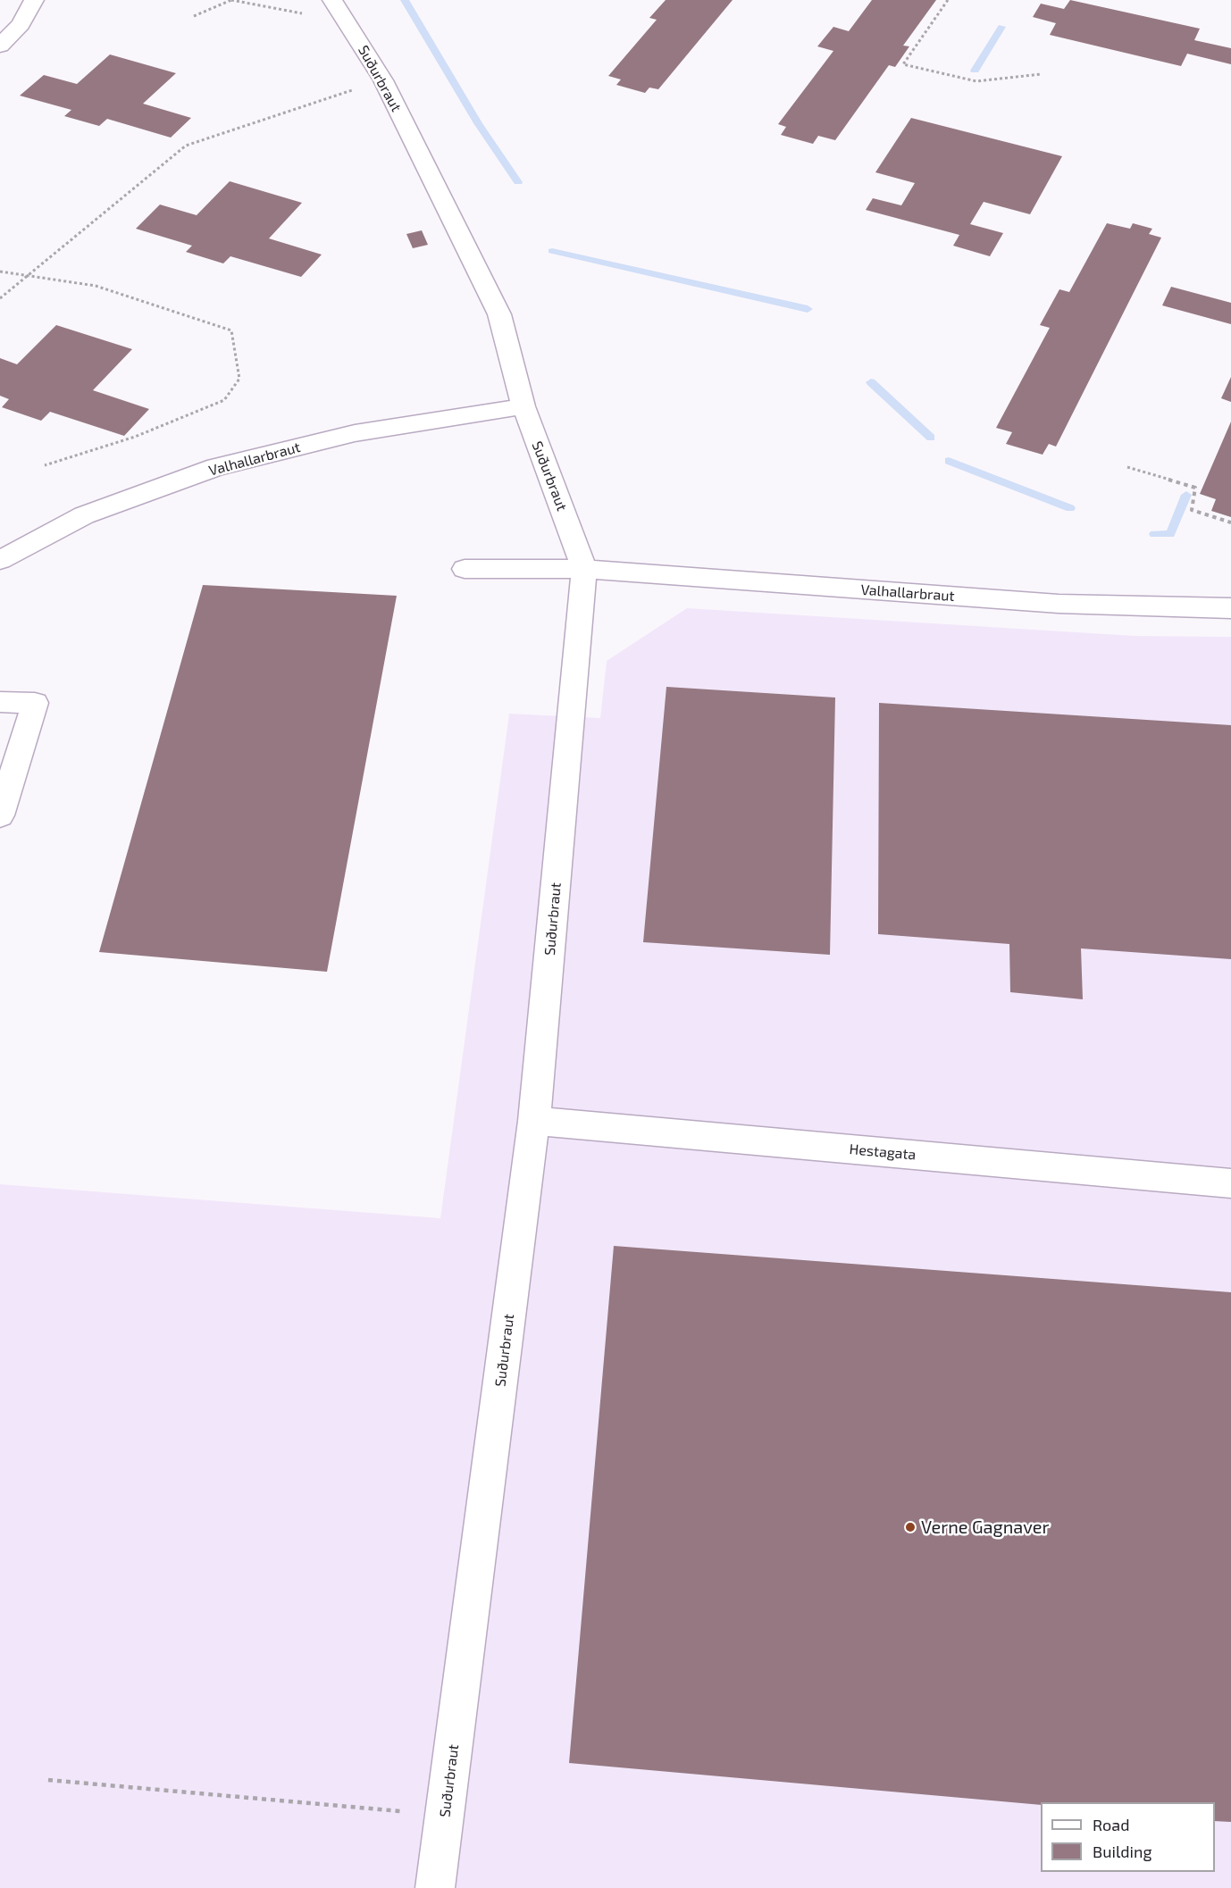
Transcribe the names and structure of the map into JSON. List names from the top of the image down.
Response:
{
  "streets": {
    "street": ["Suðurbraut", "Valhallarbraut", "Hestagata"]
  },
  "crossings": [
    ["Suðurbraut", "Valhallarbraut"],
    ["Suðurbraut", "Hestagata"]
  ],
  "places": ["Verne Gagnaver"],
  "legend": ["Road", "Building"]
}
